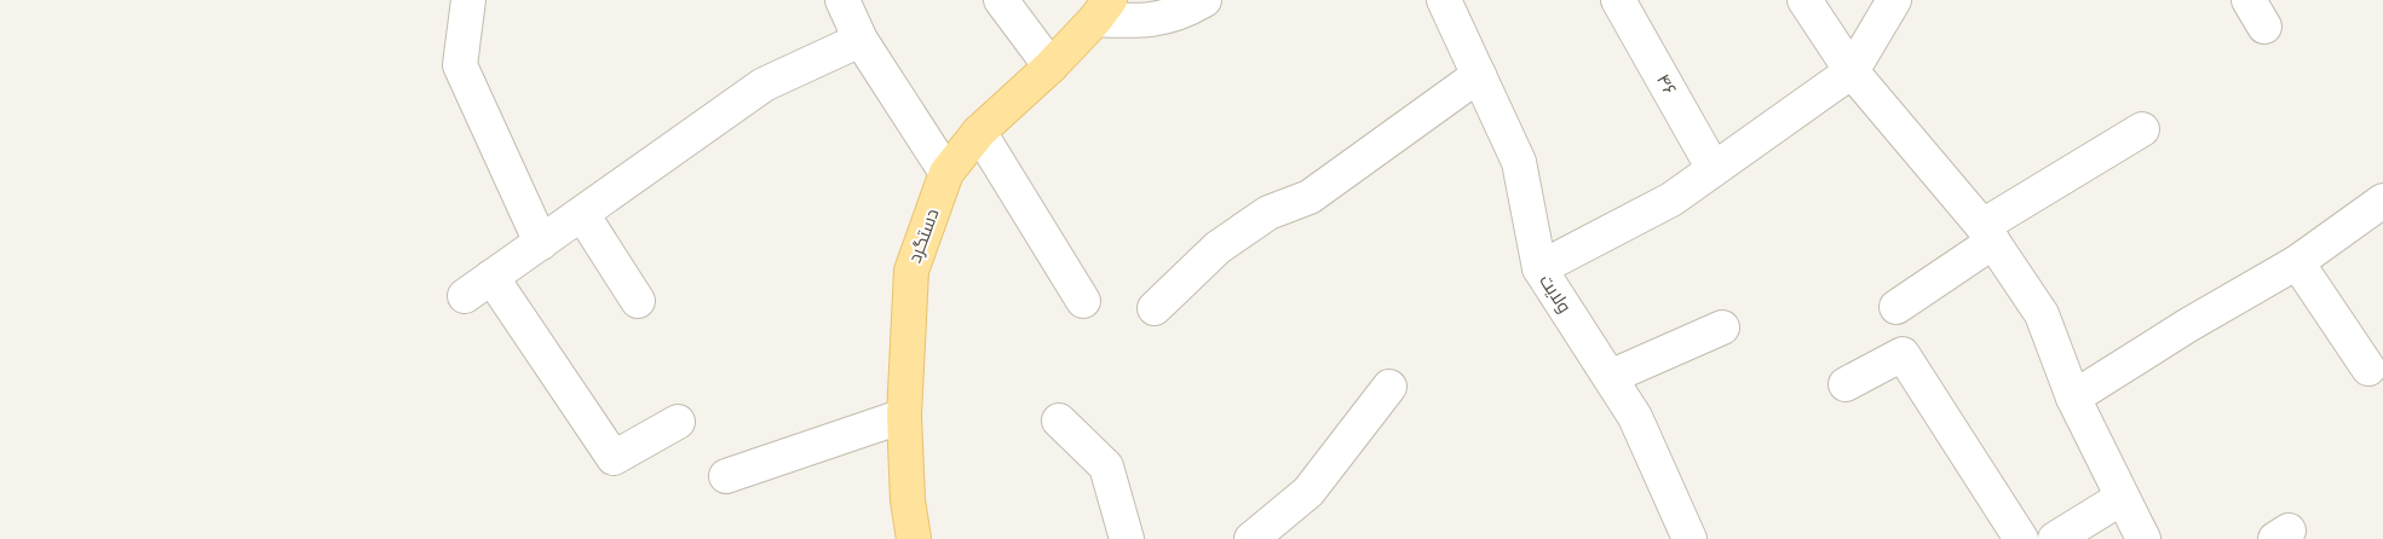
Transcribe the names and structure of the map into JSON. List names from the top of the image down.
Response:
{
  "streets": {
    "main road": ["دستگرد"],
    "street": ["۴۶", "ولایت"]
  }
}
